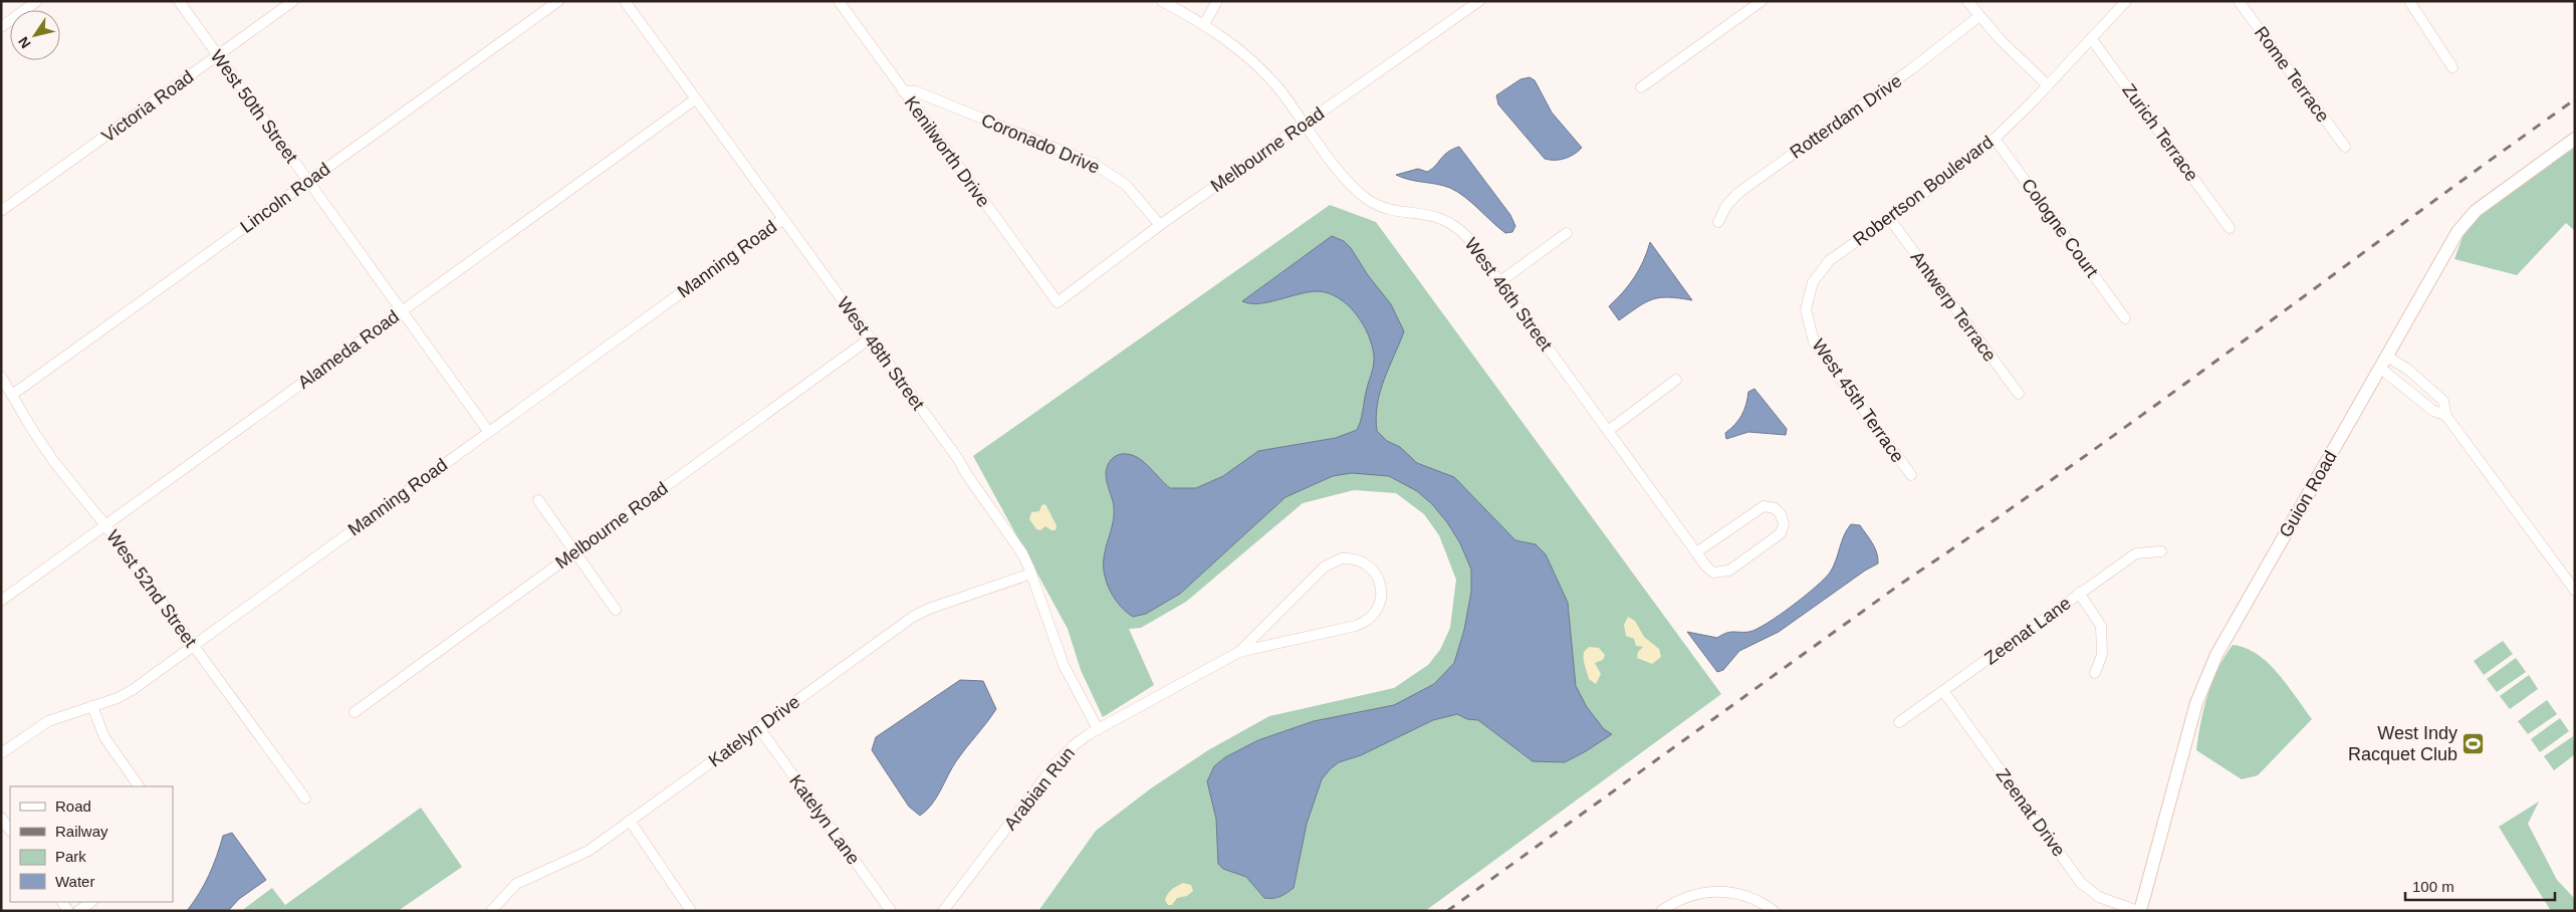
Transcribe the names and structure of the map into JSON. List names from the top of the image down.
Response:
{
  "streets": {
    "street": [
      "Rome Terrace",
      "Victoria Road",
      "West 50th Street",
      "Rotterdam Drive",
      "Zurich Terrace",
      "Coronado Drive",
      "Melbourne Road",
      "Kenilworth Drive",
      "Robertson Boulevard",
      "Lincoln Road",
      "Cologne Court",
      "Manning Road",
      "West 46th Street",
      "Antwerp Terrace",
      "Alameda Road",
      "West 48th Street",
      "West 45th Terrace",
      "Guion Road",
      "West 52nd Street",
      "Zeenat Lane",
      "Katelyn Drive",
      "Arabian Run",
      "Zeenat Drive",
      "Katelyn Lane"
    ]
  },
  "crossings": [
    ["Victoria Road", "West 50th Street"],
    ["West 50th Street", "Lincoln Road"],
    ["West 50th Street", "Manning Road"],
    ["West 50th Street", "Alameda Road"],
    ["Zurich Terrace", "Robertson Boulevard"],
    ["Coronado Drive", "Melbourne Road"],
    ["Coronado Drive", "Kenilworth Drive"],
    ["Melbourne Road", "Kenilworth Drive"],
    ["Melbourne Road", "West 46th Street"],
    ["Melbourne Road", "West 48th Street"],
    ["Robertson Boulevard", "Cologne Court"],
    ["Robertson Boulevard", "Antwerp Terrace"],
    ["Robertson Boulevard", "West 45th Terrace"],
    ["Lincoln Road", "West 52nd Street"],
    ["Manning Road", "West 48th Street"],
    ["Manning Road", "West 52nd Street"],
    ["Alameda Road", "West 48th Street"],
    ["Alameda Road", "West 52nd Street"],
    ["West 48th Street", "Katelyn Drive"],
    ["West 48th Street", "Arabian Run"],
    ["Guion Road", "Zeenat Drive"],
    ["Zeenat Lane", "Zeenat Drive"],
    ["Katelyn Drive", "Katelyn Lane"]
  ],
  "places": {
    "sports": ["West Indy Racquet Club"]
  },
  "legend": [
    "Road",
    "Railway",
    "Park",
    "Water"
  ],
  "scale_bar": "100 m",
  "north": "bottom left"
}
